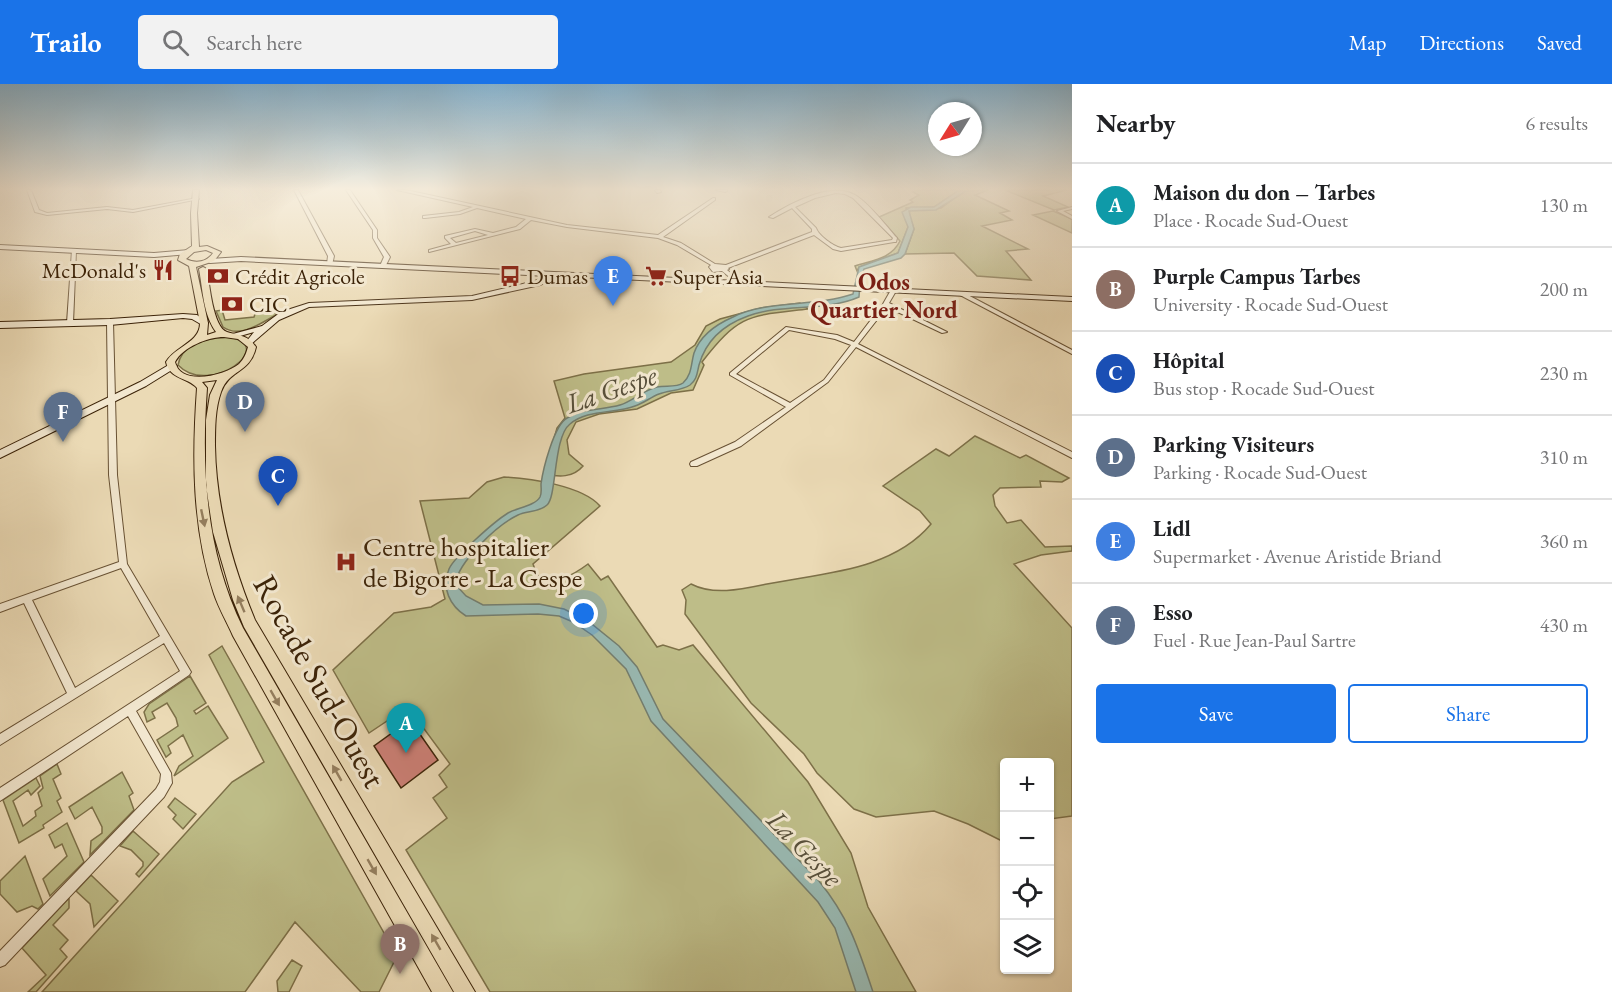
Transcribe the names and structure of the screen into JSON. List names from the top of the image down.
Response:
{
  "streets": {
    "main road": ["Rocade Sud-Ouest"]
  },
  "districts": ["Odos Quartier Nord"],
  "water": ["La Gespe"],
  "places": {
    "restaurant": ["McDonald's"],
    "bank": ["Crédit Agricole", "CIC"],
    "bus stop": ["Dumas"],
    "supermarket": ["Super Asia"],
    "hospital": ["Centre hospitalier de Bigorre - La Gespe"]
  },
  "north": "bottom left",
  "page": {
    "header": "Trailo",
    "search": "Search here",
    "nav": ["Map", "Directions", "Saved"],
    "heading": ["Nearby", "6 results"],
    "list": [
      {
        "mark": "A",
        "name": "Maison du don – Tarbes",
        "note": "Place · Rocade Sud-Ouest",
        "value": "130 m"
      },
      {
        "mark": "B",
        "name": "Purple Campus Tarbes",
        "note": "University · Rocade Sud-Ouest",
        "value": "200 m"
      },
      {
        "mark": "C",
        "name": "Hôpital",
        "note": "Bus stop · Rocade Sud-Ouest",
        "value": "230 m"
      },
      {
        "mark": "D",
        "name": "Parking Visiteurs",
        "note": "Parking · Rocade Sud-Ouest",
        "value": "310 m"
      },
      {
        "mark": "E",
        "name": "Lidl",
        "note": "Supermarket · Avenue Aristide Briand",
        "value": "360 m"
      },
      {
        "mark": "F",
        "name": "Esso",
        "note": "Fuel · Rue Jean-Paul Sartre",
        "value": "430 m"
      }
    ],
    "pins": [
      "E",
      "D",
      "F",
      "C",
      "A",
      "B"
    ],
    "buttons": ["Save", "Share"],
    "map_buttons": ["+", "−"]
  }
}
